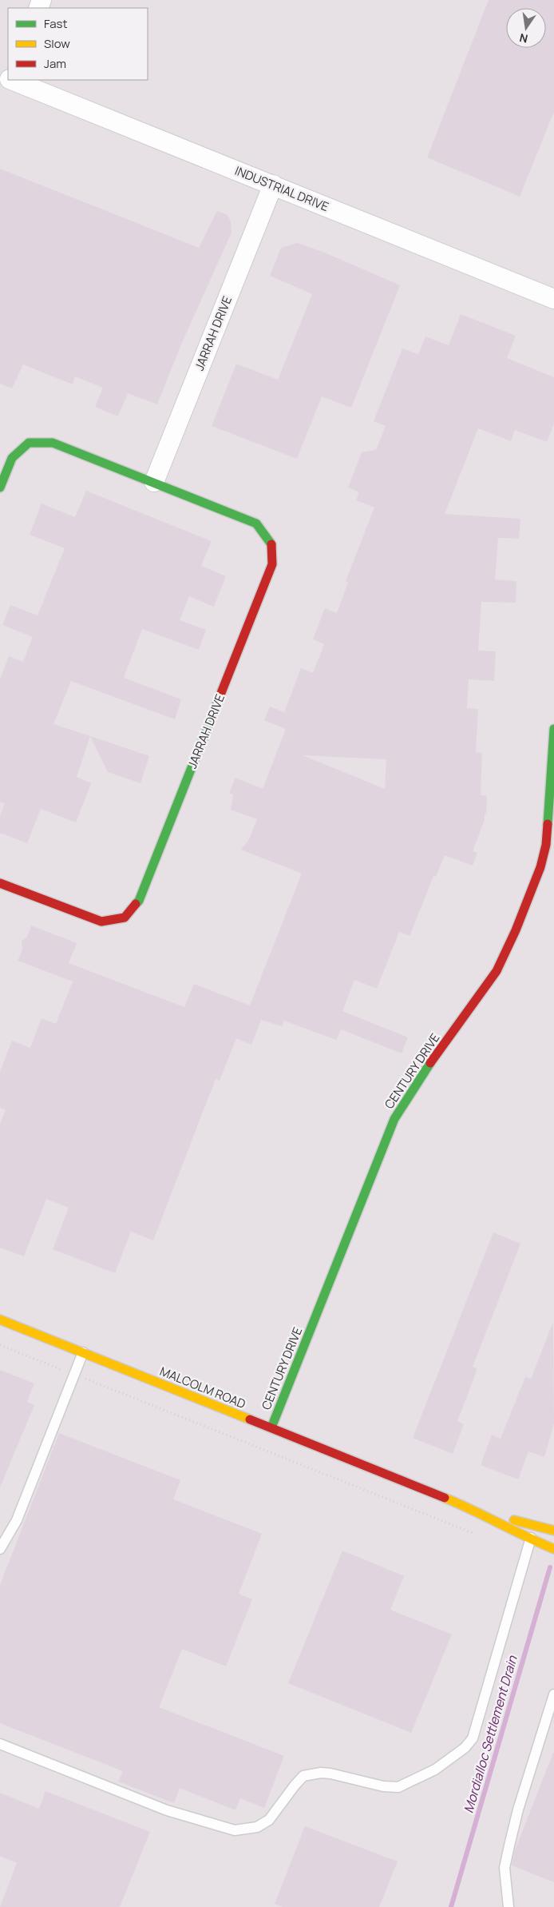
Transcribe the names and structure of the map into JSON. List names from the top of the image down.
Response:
{
  "streets": {
    "street": [
      "INDUSTRIAL DRIVE",
      "JARRAH DRIVE",
      "CENTURY DRIVE",
      "MALCOLM ROAD"
    ]
  },
  "crossings": [
    ["INDUSTRIAL DRIVE", "JARRAH DRIVE"],
    ["CENTURY DRIVE", "MALCOLM ROAD"]
  ],
  "water": ["Mordialloc Settlement Drain"],
  "legend": ["Fast", "Slow", "Jam"],
  "north": "bottom"
}
